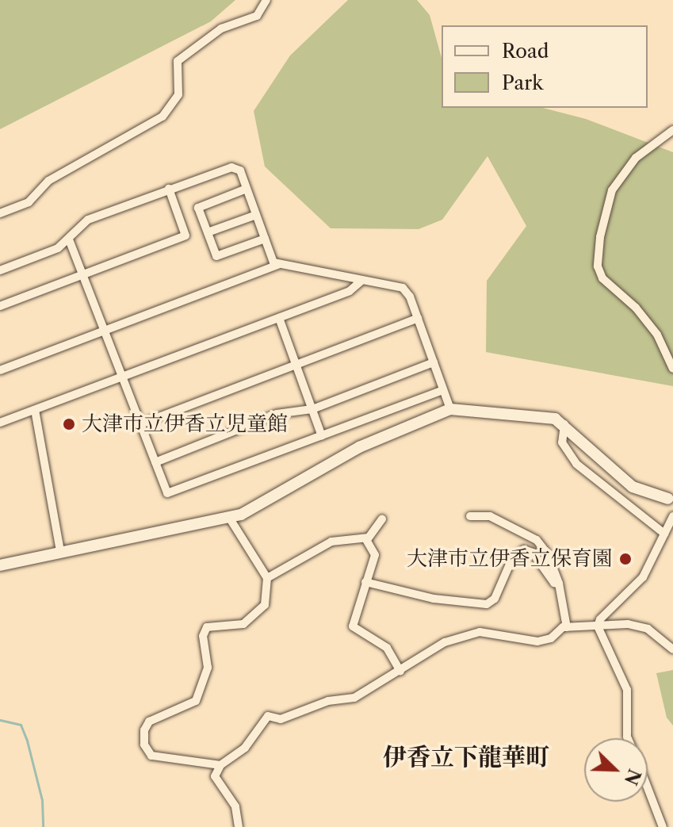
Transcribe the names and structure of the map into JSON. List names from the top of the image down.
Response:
{
  "districts": ["伊香立下龍華町"],
  "places": ["大津市立伊香立児童館", "大津市立伊香立保育園"],
  "legend": ["Road", "Park"],
  "north": "bottom right"
}
